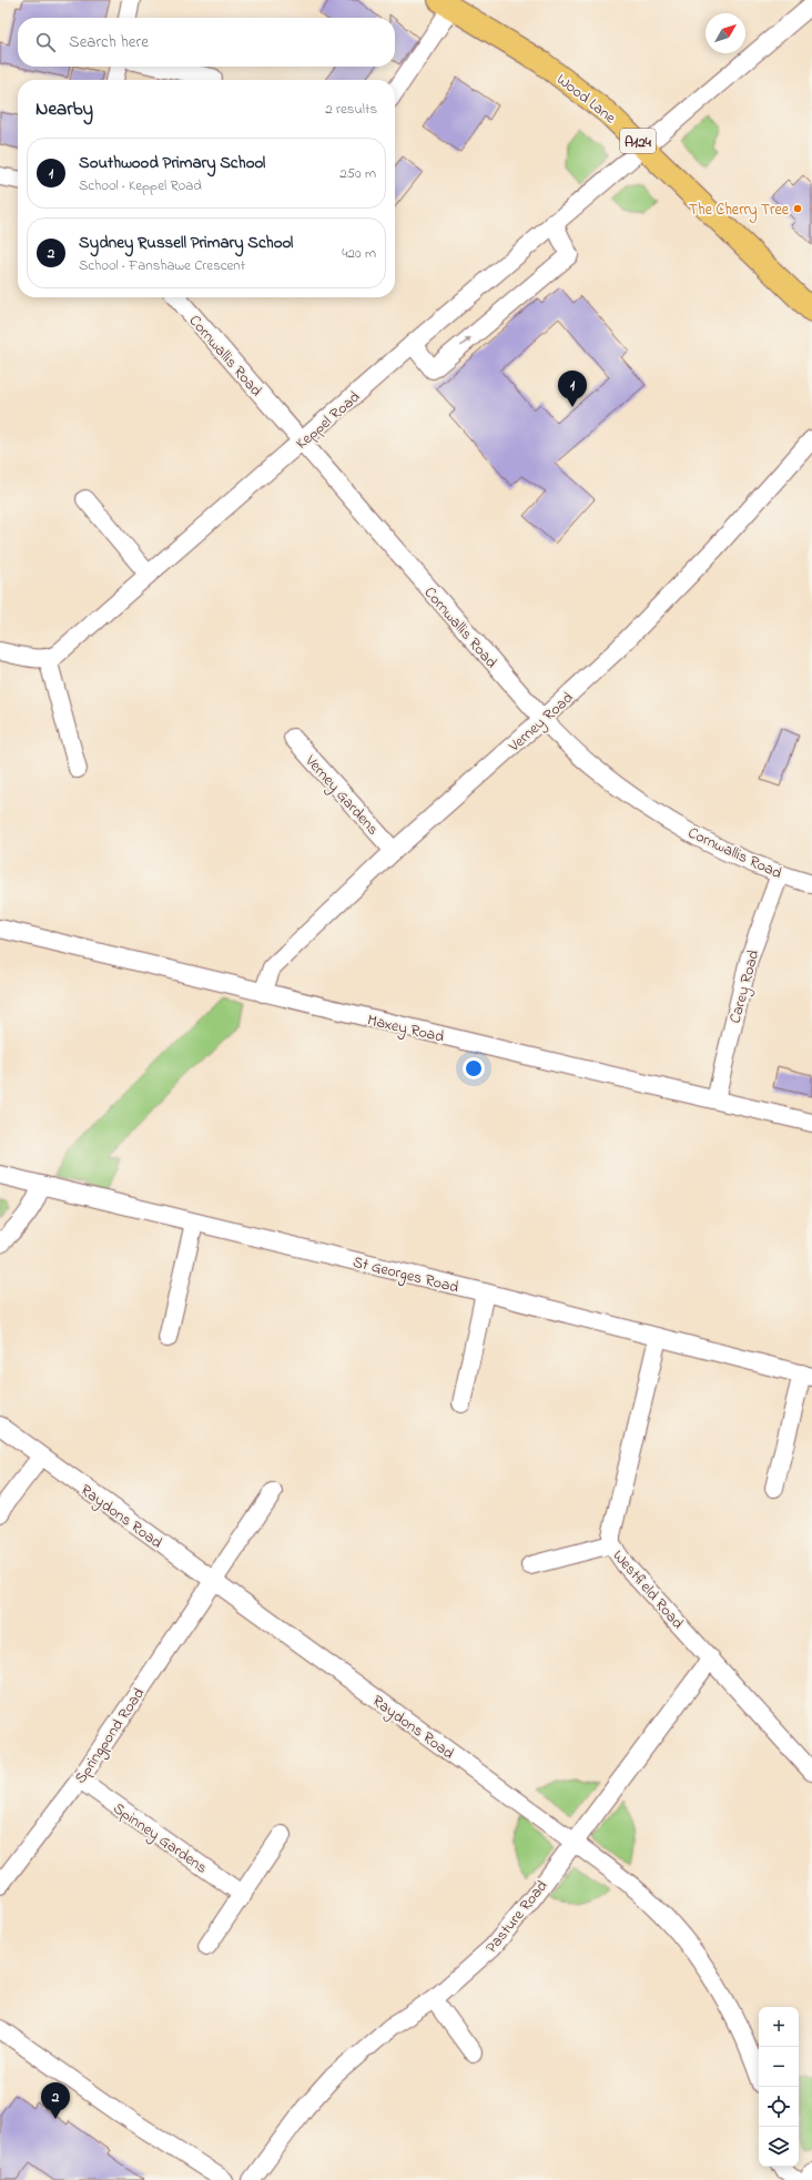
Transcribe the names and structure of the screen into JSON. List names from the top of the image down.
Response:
{
  "streets": {
    "main road": ["Wood Lane", "A124"],
    "street": [
      "Cornwallis Road",
      "Keppel Road",
      "Verney Road",
      "Verney Gardens",
      "Carey Road",
      "Maxey Road",
      "St Georges Road",
      "Raydons Road",
      "Westfield Road",
      "Springpond Road",
      "Spinney Gardens",
      "Pasture Road"
    ]
  },
  "crossings": [
    ["Wood Lane", "Keppel Road"],
    ["Cornwallis Road", "Keppel Road"],
    ["Cornwallis Road", "Verney Road"],
    ["Cornwallis Road", "Carey Road"],
    ["Verney Road", "Verney Gardens"],
    ["Verney Road", "Maxey Road"],
    ["Carey Road", "Maxey Road"],
    ["St Georges Road", "Westfield Road"],
    ["Raydons Road", "Springpond Road"],
    ["Raydons Road", "Pasture Road"],
    ["Westfield Road", "Pasture Road"],
    ["Springpond Road", "Spinney Gardens"]
  ],
  "places": ["The Cherry Tree"],
  "north": "top right",
  "page": {
    "search": "Search here",
    "heading": ["Nearby", "2 results"],
    "list": [
      {
        "mark": "1",
        "name": "Southwood Primary School",
        "note": "School · Keppel Road",
        "value": "250 m"
      },
      {
        "mark": "2",
        "name": "Sydney Russell Primary School",
        "note": "School · Fanshawe Crescent",
        "value": "420 m"
      }
    ],
    "pins": ["1", "2"],
    "map_buttons": ["+", "−"]
  }
}
